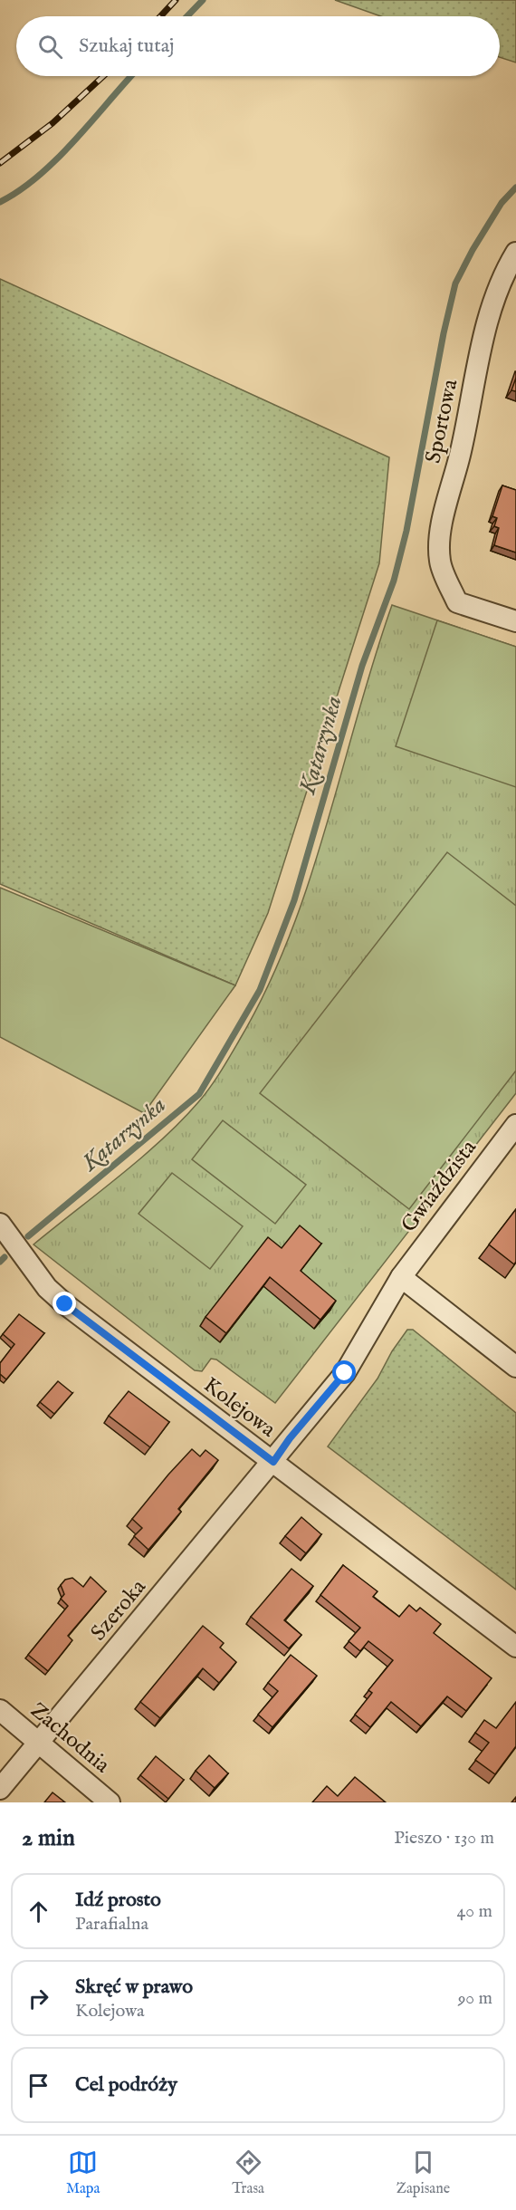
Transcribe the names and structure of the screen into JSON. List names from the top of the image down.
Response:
{
  "streets": {
    "street": [
      "Sportowa",
      "Gwiaździsta",
      "Kolejowa",
      "Szeroka",
      "Zachodnia"
    ]
  },
  "crossings": [
    ["Gwiaździsta", "Kolejowa"],
    ["Gwiaździsta", "Szeroka"],
    ["Kolejowa", "Szeroka"],
    ["Szeroka", "Zachodnia"]
  ],
  "water": ["Katarzynka"],
  "page": {
    "search": "Szukaj tutaj",
    "heading": ["2 min", "Pieszo · 130 m"],
    "list": [
      ["Idź prosto", "Parafialna", "40 m"],
      ["Skręć w prawo", "Kolejowa", "90 m"],
      "Cel podróży"
    ],
    "nav": ["Mapa", "Trasa", "Zapisane"]
  }
}
